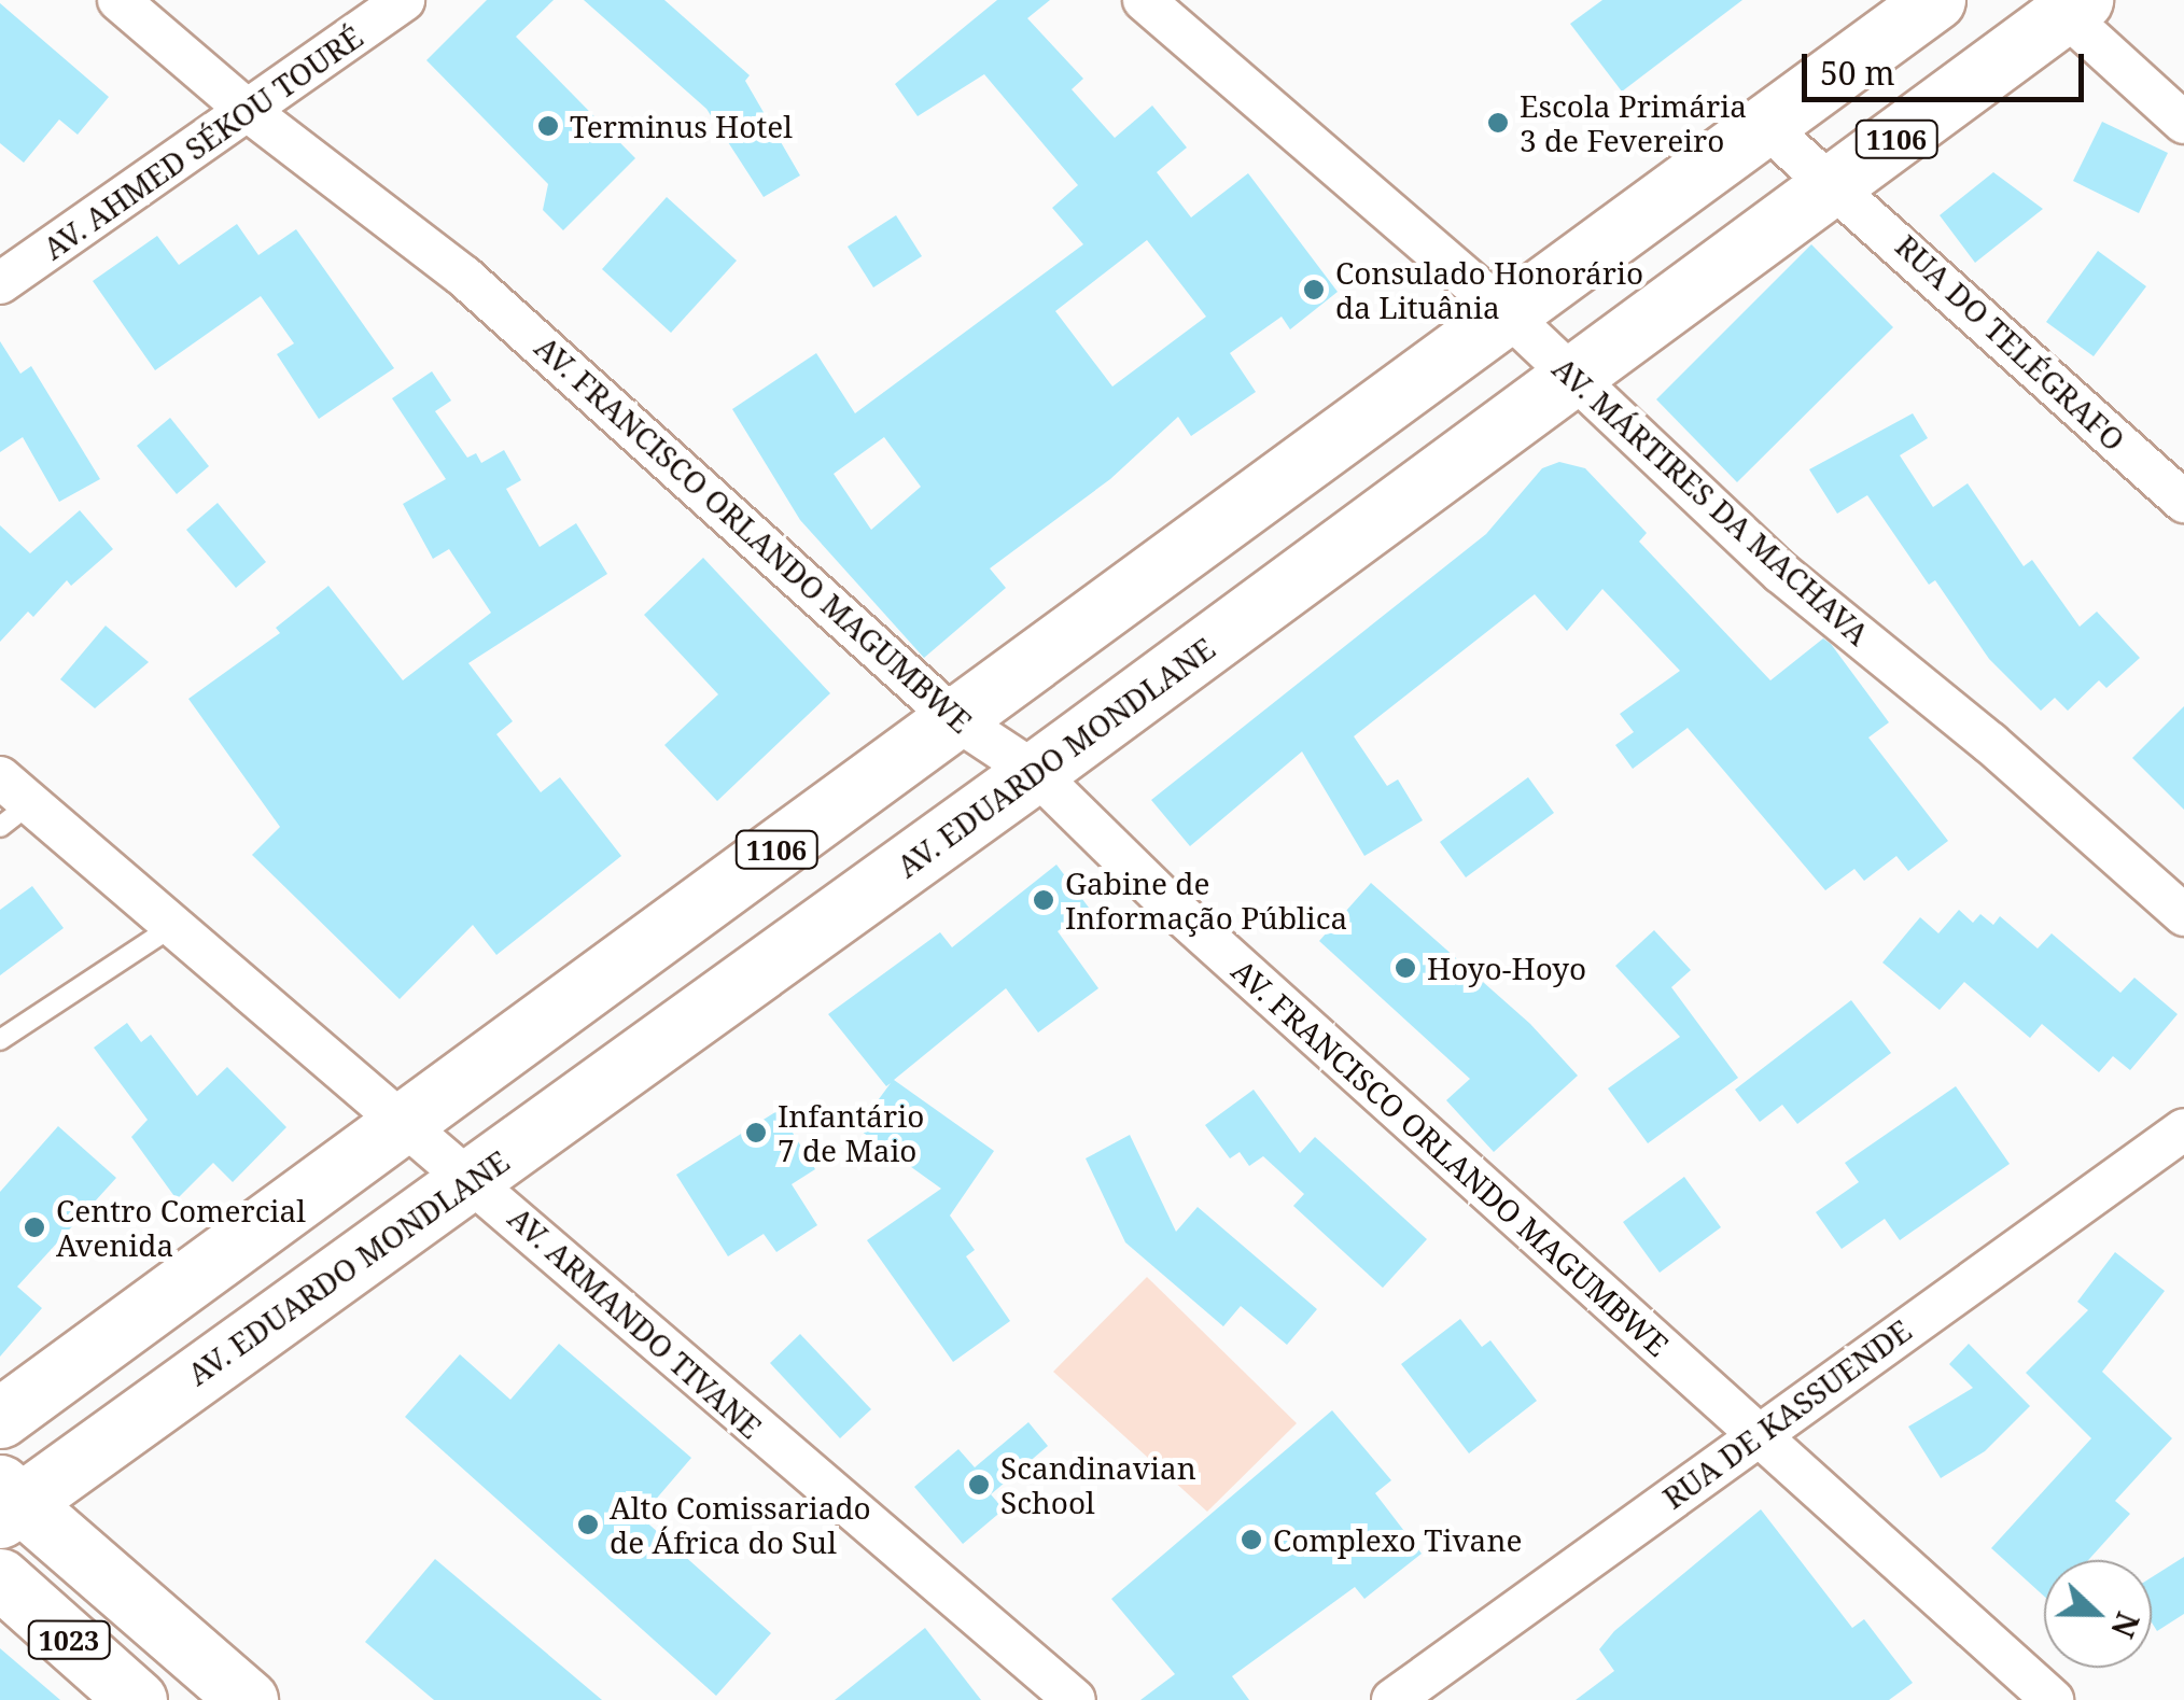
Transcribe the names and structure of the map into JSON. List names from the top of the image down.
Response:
{
  "streets": {
    "main road": ["1106", "AV. EDUARDO MONDLANE", "1023"],
    "street": [
      "AV. AHMED SÉKOU TOURÉ",
      "RUA DO TELÉGRAFO",
      "AV. MÁRTIRES DA MACHAVA",
      "AV. FRANCISCO ORLANDO MAGUMBWE",
      "AV. ARMANDO TIVANE",
      "RUA DE KASSUENDE"
    ]
  },
  "crossings": [
    ["1106", "AV. MÁRTIRES DA MACHAVA"],
    ["1106", "AV. FRANCISCO ORLANDO MAGUMBWE"],
    ["1106", "AV. ARMANDO TIVANE"],
    ["AV. AHMED SÉKOU TOURÉ", "AV. FRANCISCO ORLANDO MAGUMBWE"],
    ["RUA DO TELÉGRAFO", "AV. EDUARDO MONDLANE"],
    ["AV. MÁRTIRES DA MACHAVA", "AV. EDUARDO MONDLANE"],
    ["AV. FRANCISCO ORLANDO MAGUMBWE", "AV. EDUARDO MONDLANE"],
    ["AV. FRANCISCO ORLANDO MAGUMBWE", "RUA DE KASSUENDE"],
    ["AV. EDUARDO MONDLANE", "AV. ARMANDO TIVANE"],
    ["AV. EDUARDO MONDLANE", "1023"]
  ],
  "places": [
    "Escola Primária 3 de Fevereiro",
    "Terminus Hotel",
    "Consulado Honorário da Lituânia",
    "Gabine de Informação Pública",
    "Hoyo-Hoyo",
    "Infantário 7 de Maio",
    "Centro Comercial Avenida",
    "Scandinavian School",
    "Alto Comissariado de África do Sul",
    "Complexo Tivane"
  ],
  "scale_bar": "50 m",
  "north": "right"
}
